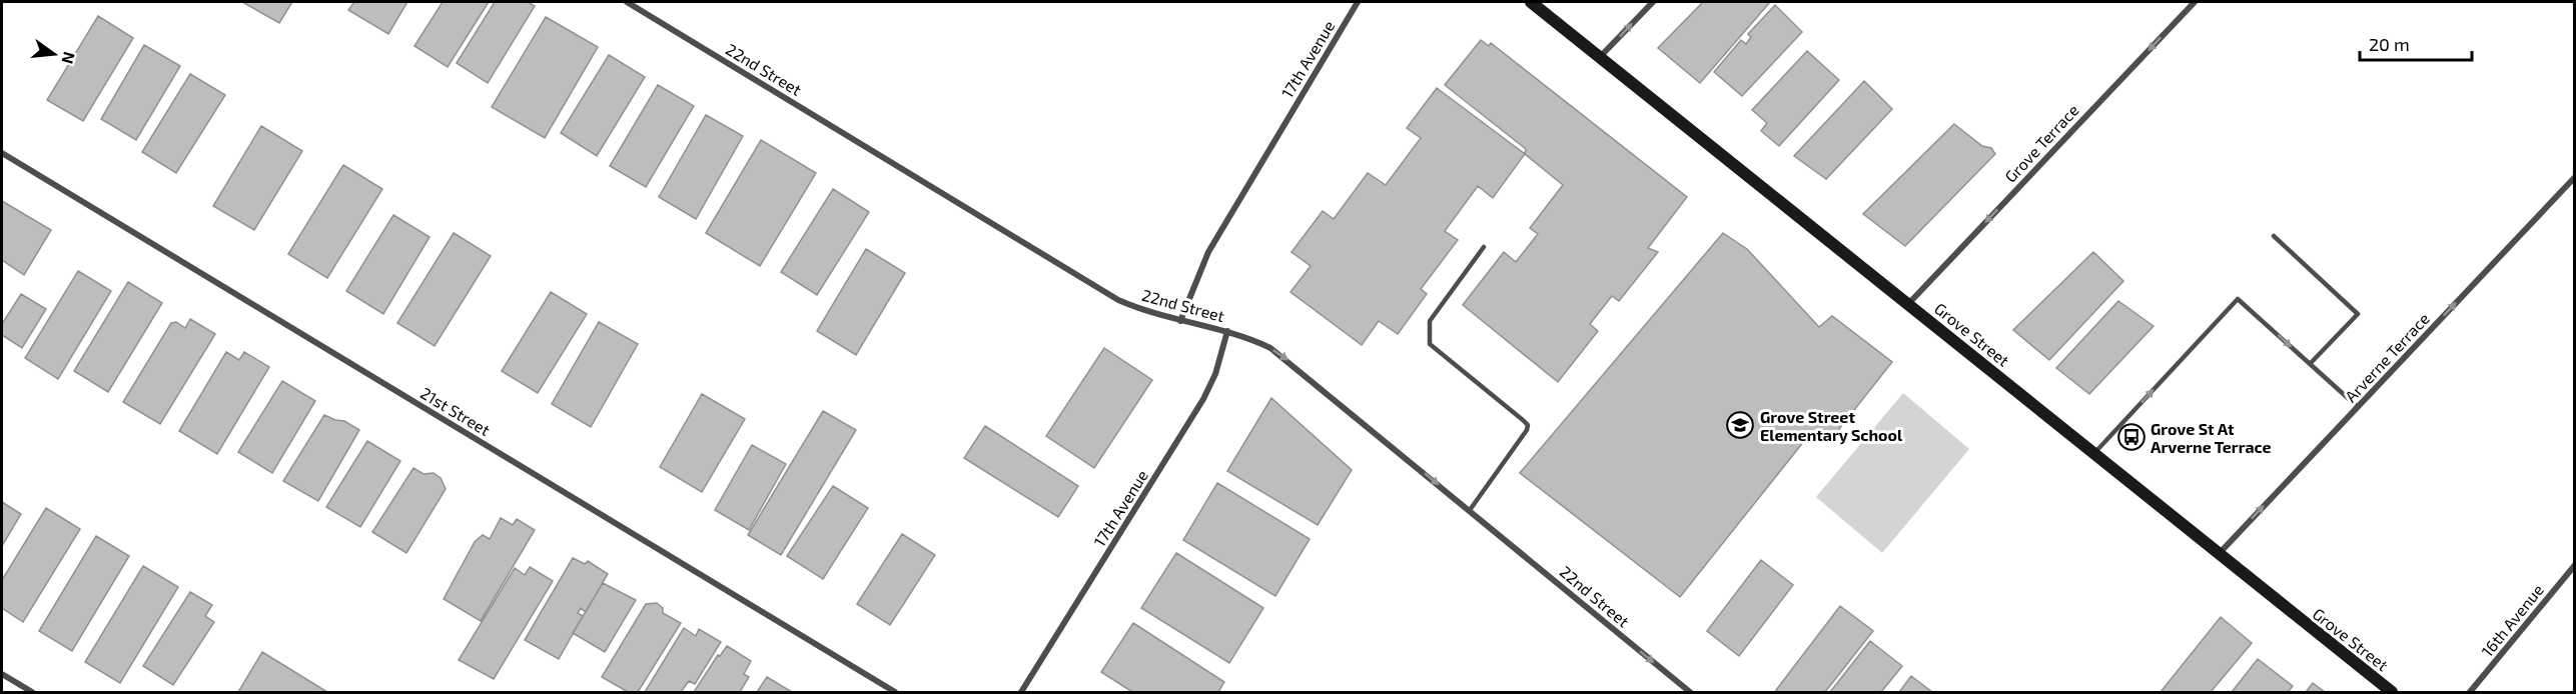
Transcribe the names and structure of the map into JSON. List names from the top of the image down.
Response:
{
  "streets": {
    "main road": ["Grove Street"],
    "street": [
      "17th Avenue",
      "22nd Street",
      "Grove Terrace",
      "Arverne Terrace",
      "21st Street",
      "16th Avenue"
    ]
  },
  "crossings": [
    ["17th Avenue", "22nd Street"],
    ["Grove Terrace", "Grove Street"],
    ["Grove Street", "Arverne Terrace"]
  ],
  "one_way": ["22nd Street", "Grove Terrace", "Arverne Terrace"],
  "places": {
    "school or university": ["Grove Street Elementary School"],
    "bus stop": ["Grove St At Arverne Terrace"]
  },
  "scale_bar": "20 m",
  "north": "right"
}
